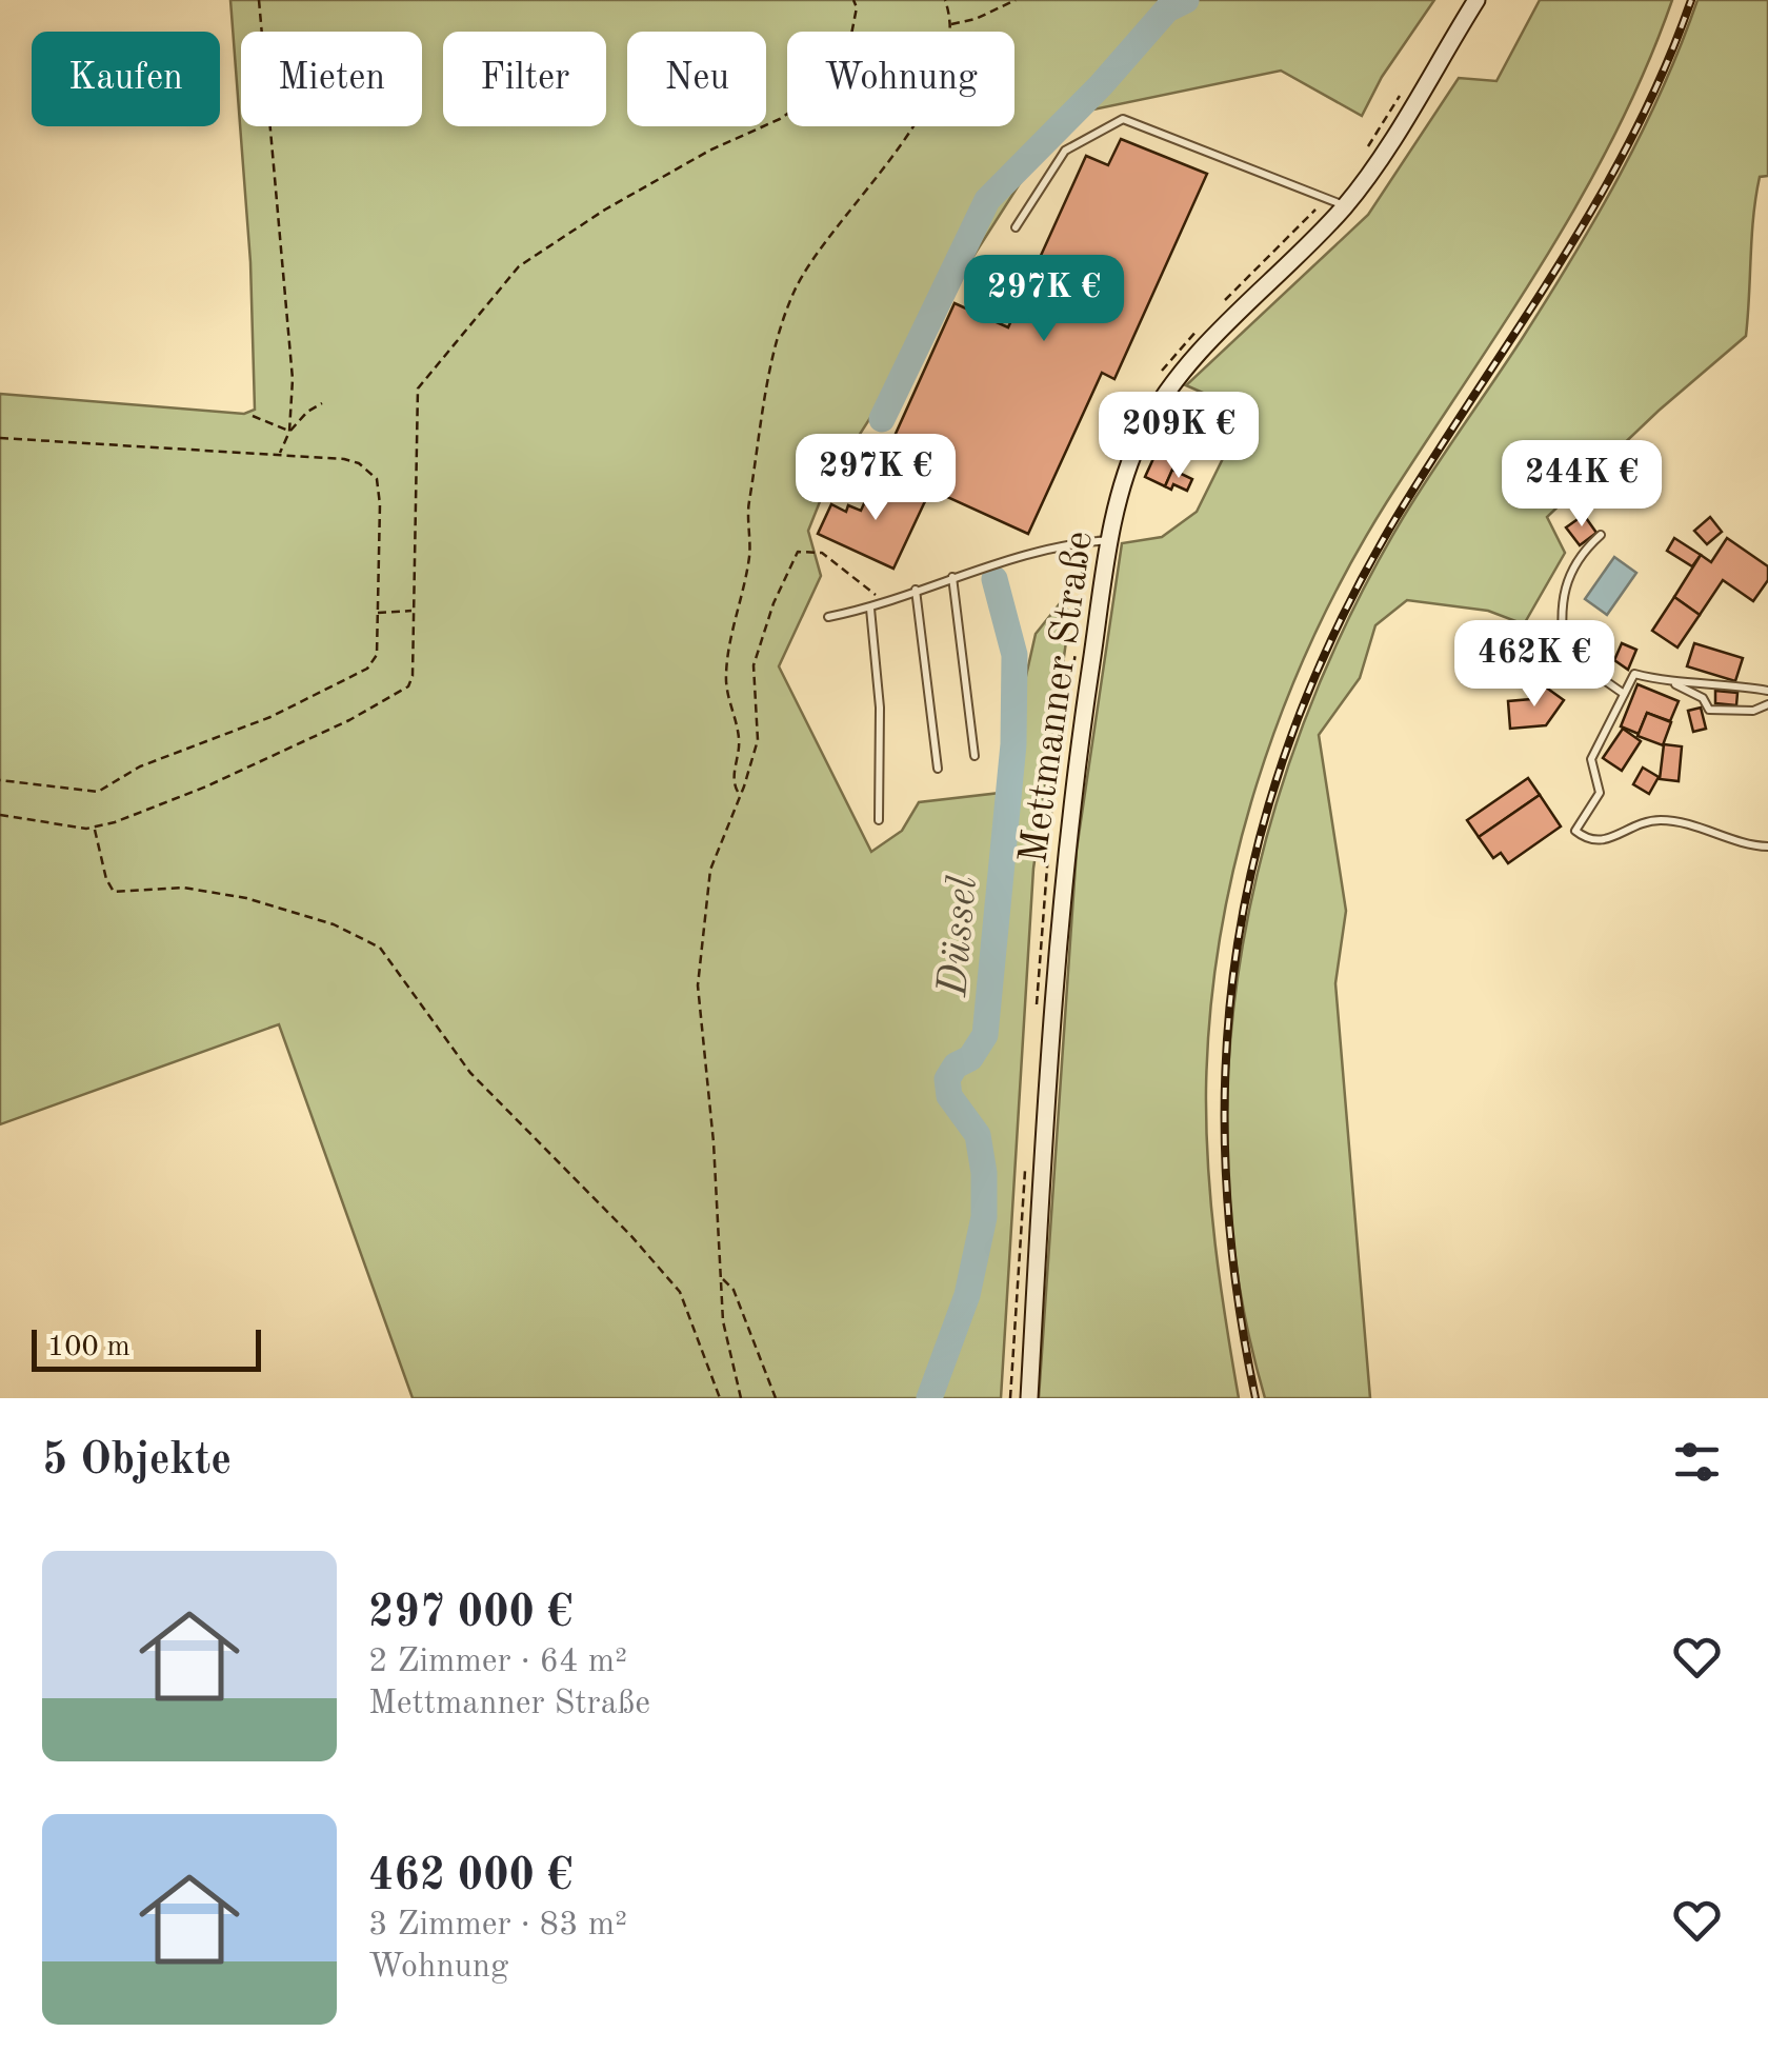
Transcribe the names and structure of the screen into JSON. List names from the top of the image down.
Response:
{
  "streets": {
    "main road": ["Mettmanner Straße"]
  },
  "water": ["Düssel"],
  "scale_bar": "100 m",
  "page": {
    "chip": [
      "Kaufen",
      "Mieten",
      "Filter",
      "Neu",
      "Wohnung"
    ],
    "price": [
      "297K €",
      "209K €",
      "297K €",
      "244K €",
      "462K €"
    ],
    "scale": "100 m",
    "heading": "5 Objekte",
    "list": [
      {
        "name": "297 000 €",
        "note": "2 Zimmer · 64 m² · Mettmanner Straße"
      },
      {
        "name": "462 000 €",
        "note": "3 Zimmer · 83 m² · Wohnung"
      }
    ]
  }
}
